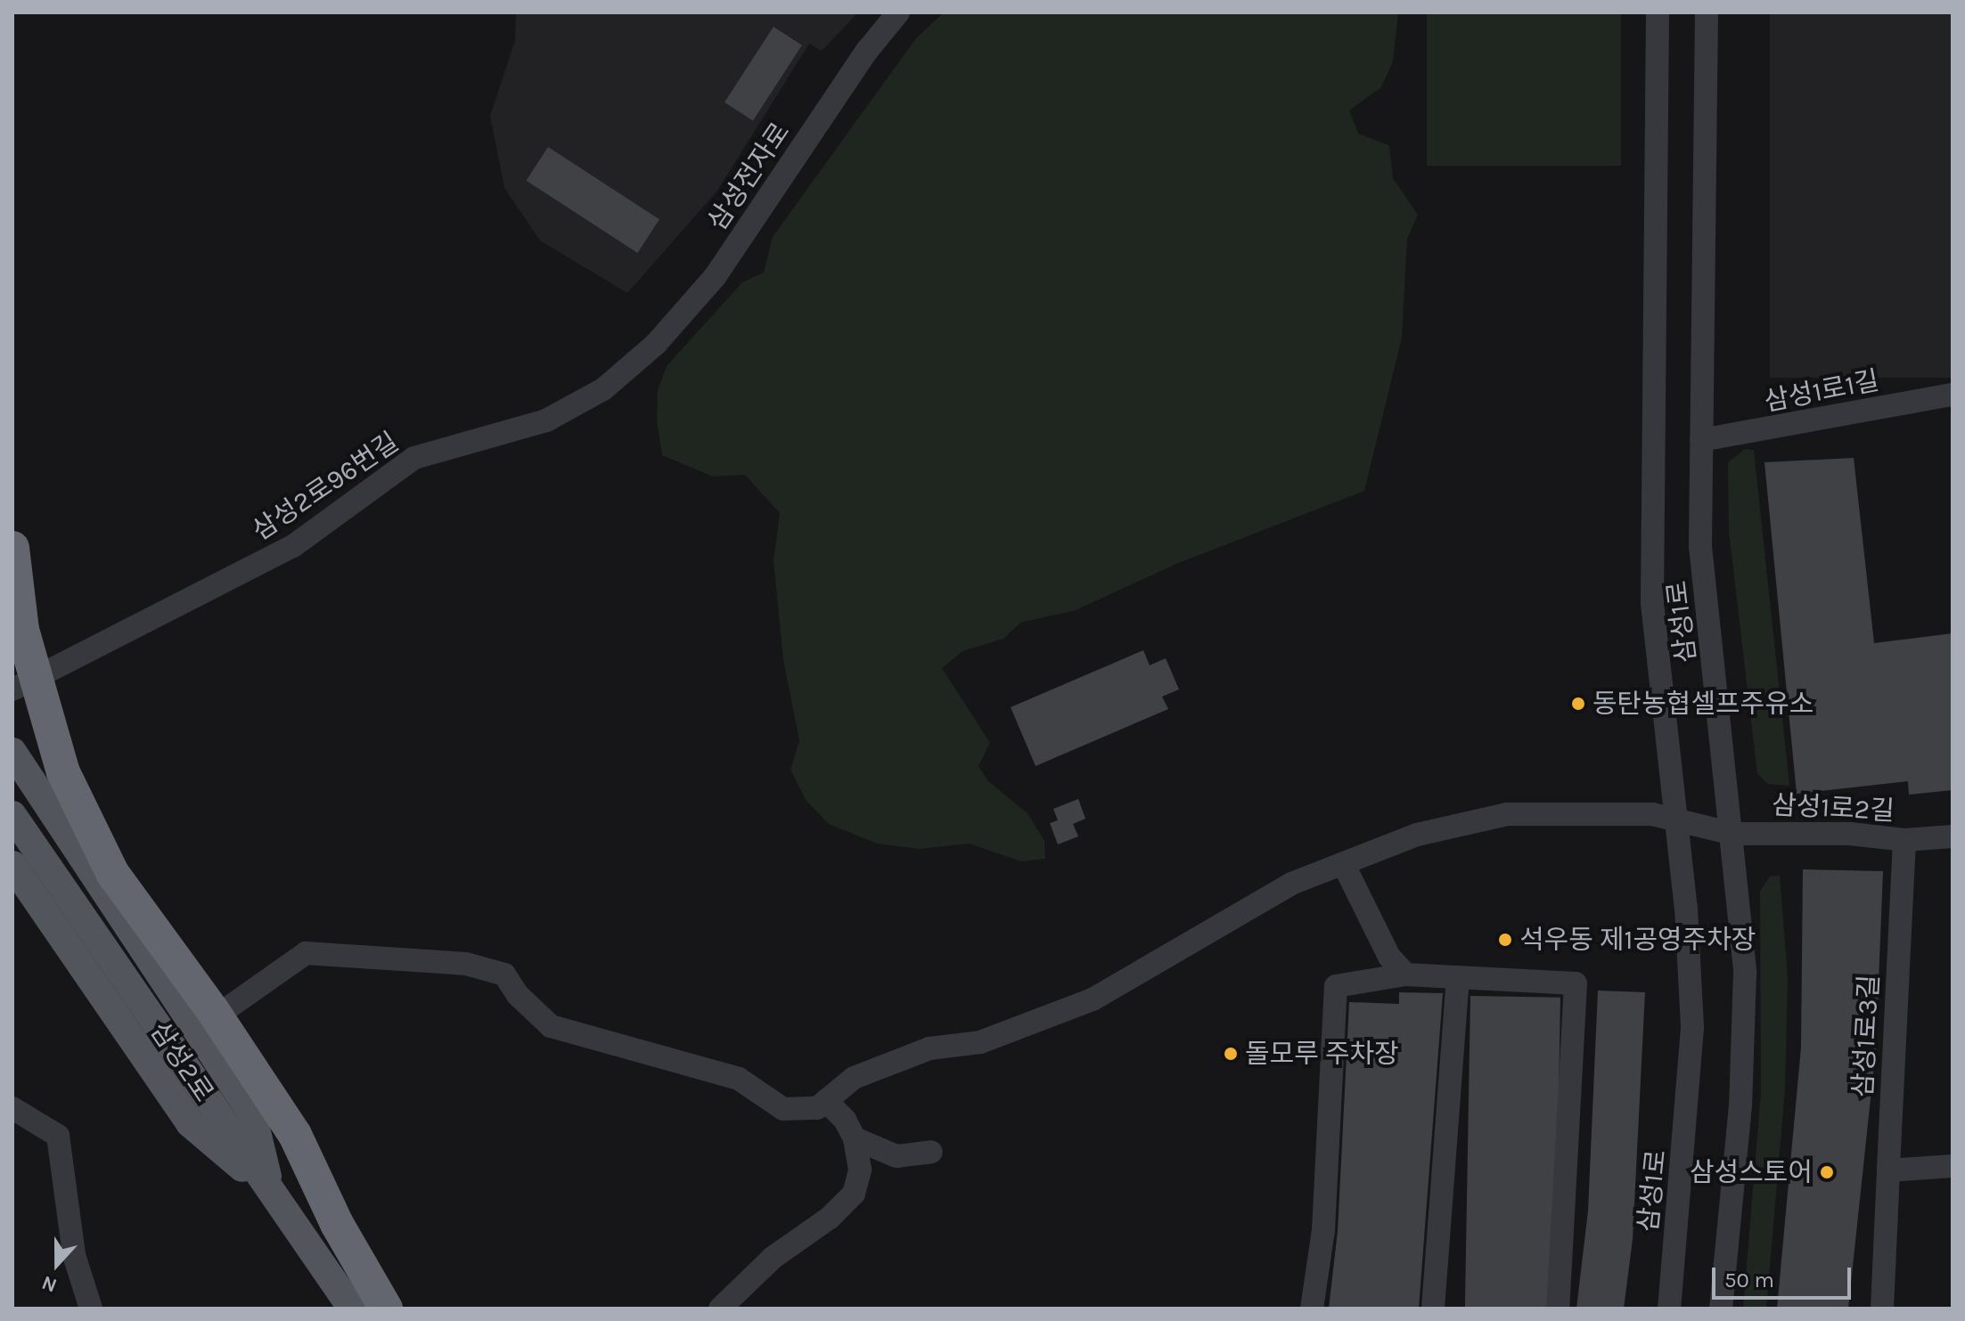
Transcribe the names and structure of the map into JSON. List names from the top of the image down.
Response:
{
  "streets": {
    "main road": ["삼성2로"],
    "street": [
      "삼성전자로",
      "삼성1로1길",
      "삼성2로96번길",
      "삼성1로",
      "삼성1로2길",
      "삼성1로3길"
    ]
  },
  "crossings": [
    ["삼성전자로", "삼성2로96번길"],
    ["삼성1로1길", "삼성1로"],
    ["삼성1로", "삼성1로2길"],
    ["삼성1로2길", "삼성1로3길"]
  ],
  "places": [
    "동탄농협셀프주유소",
    "석우동 제1공영주차장",
    "돌모루 주차장",
    "삼성스토어"
  ],
  "scale_bar": "50 m",
  "north": "bottom"
}
